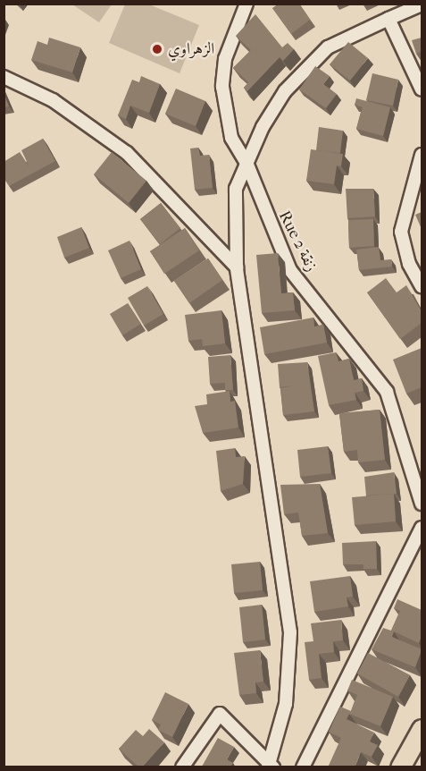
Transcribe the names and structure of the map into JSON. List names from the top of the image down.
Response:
{
  "streets": {
    "street": ["Rue 2 زنقة"]
  },
  "places": ["الزهراوي"]
}
